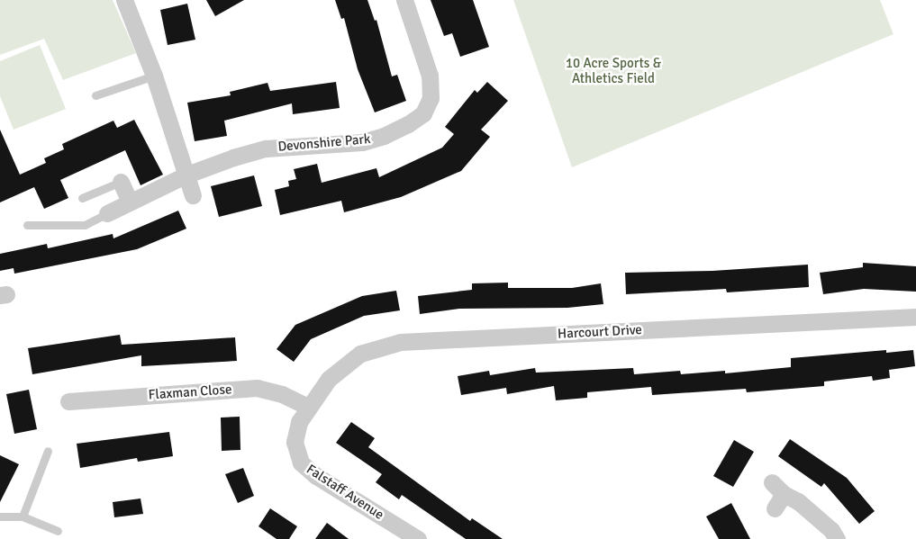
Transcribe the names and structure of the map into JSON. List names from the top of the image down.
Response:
{
  "streets": {
    "street": [
      "Devonshire Park",
      "Harcourt Drive",
      "Flaxman Close",
      "Falstaff Avenue"
    ]
  },
  "crossings": [
    ["Harcourt Drive", "Flaxman Close"],
    ["Harcourt Drive", "Falstaff Avenue"],
    ["Flaxman Close", "Falstaff Avenue"]
  ],
  "parks": ["10 Acre Sports & Athletics Field"]
}
